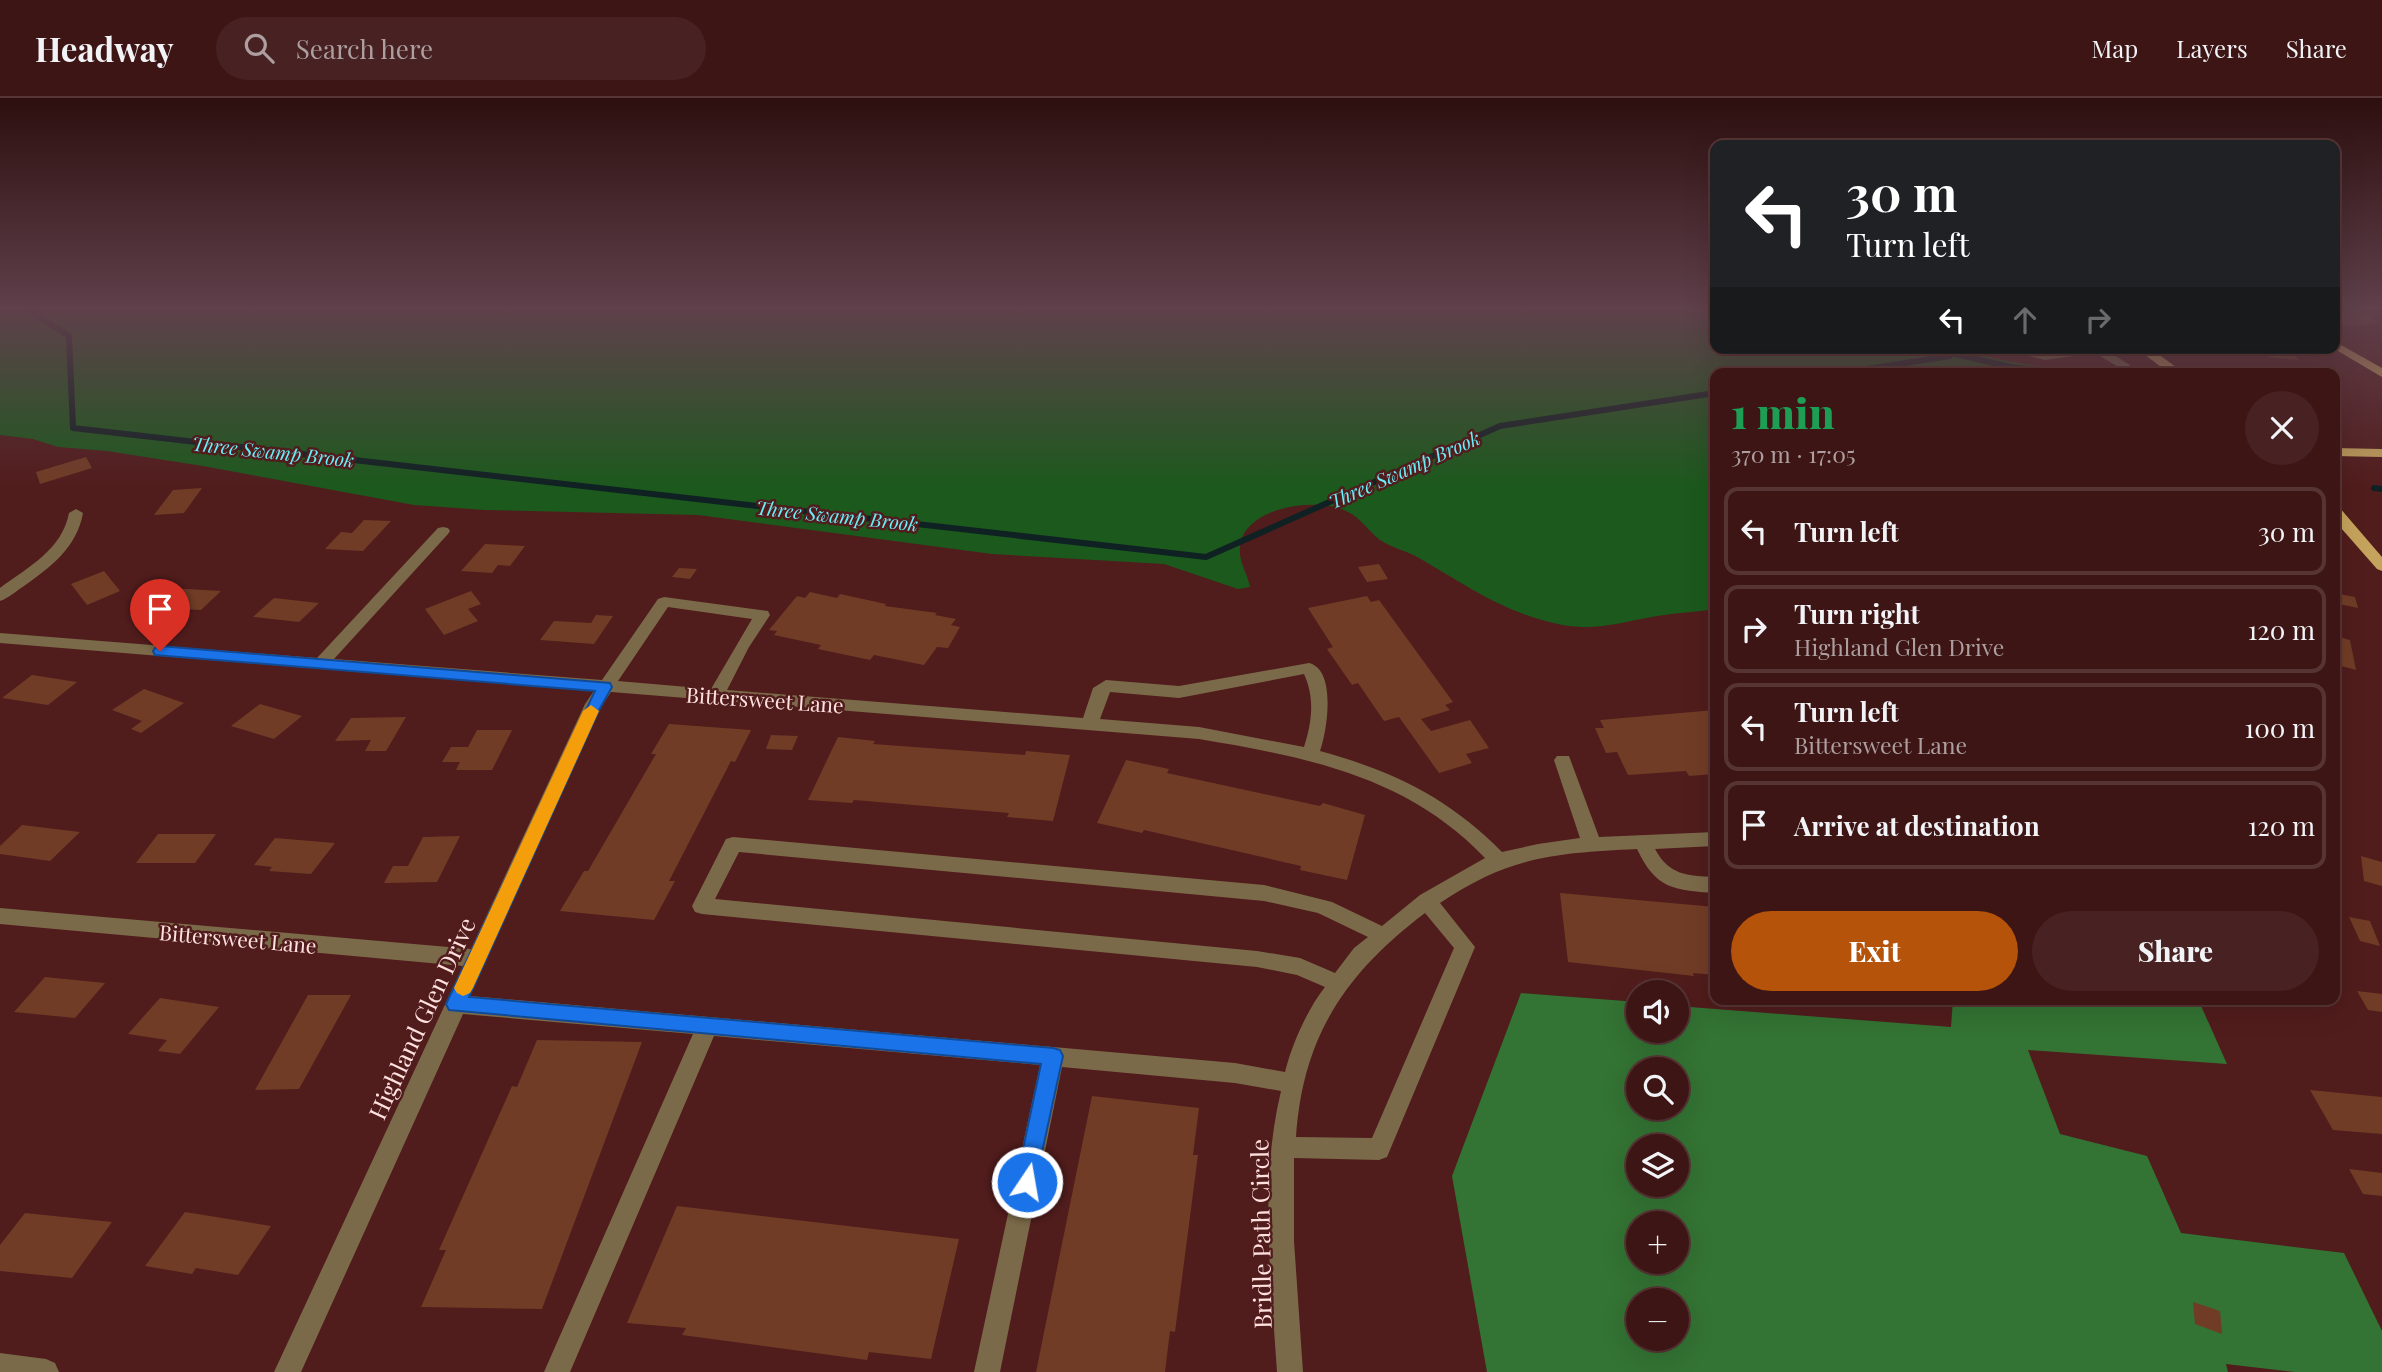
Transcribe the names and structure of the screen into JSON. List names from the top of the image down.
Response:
{
  "streets": {
    "street": ["Bittersweet Lane", "Highland Glen Drive", "Bridle Path Circle"]
  },
  "crossings": [
    ["Bittersweet Lane", "Highland Glen Drive"],
    ["Bittersweet Lane", "Bridle Path Circle"]
  ],
  "water": ["Three Swamp Brook"],
  "page": {
    "header": "Headway",
    "search": "Search here",
    "nav": ["Map", "Layers", "Share"],
    "turn": ["30 m", "Turn left"],
    "heading": ["1 min", "370 m · 17:05"],
    "list": [
      {
        "name": "Turn left",
        "value": "30 m"
      },
      {
        "name": "Turn right",
        "note": "Highland Glen Drive",
        "value": "120 m"
      },
      {
        "name": "Turn left",
        "note": "Bittersweet Lane",
        "value": "100 m"
      },
      {
        "name": "Arrive at destination",
        "value": "120 m"
      }
    ],
    "buttons": ["Exit", "Share"],
    "map_buttons": ["+", "−"]
  }
}
